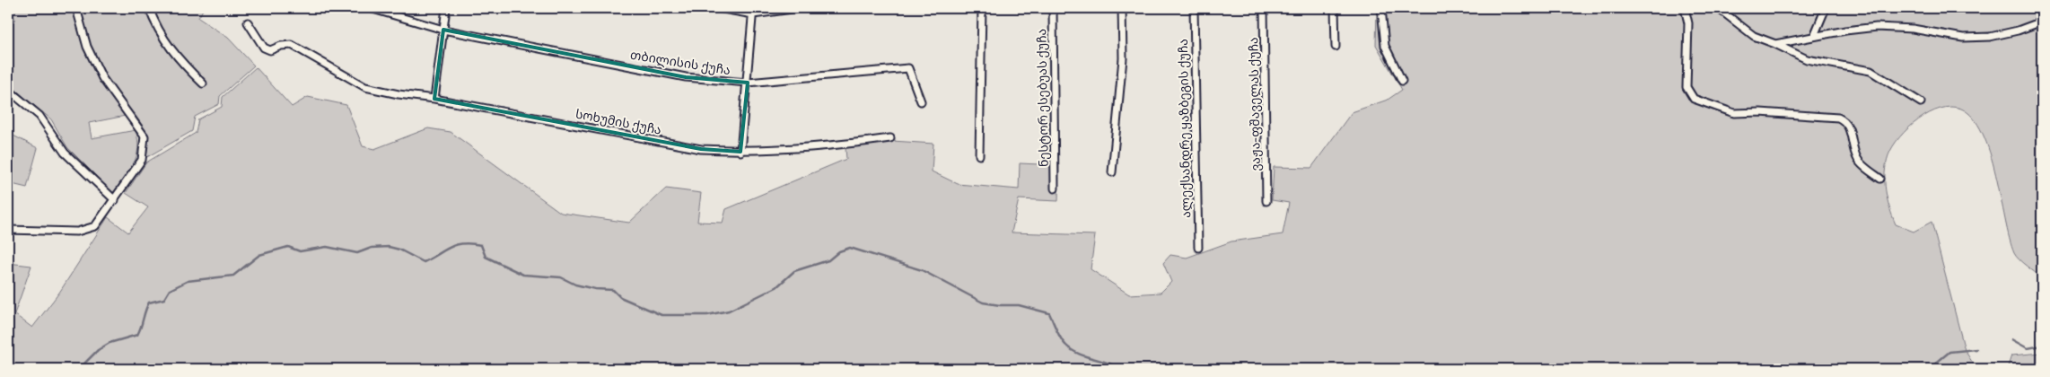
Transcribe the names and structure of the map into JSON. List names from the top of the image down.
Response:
{
  "streets": {
    "street": [
      "თბილისის ქუჩა",
      "ნესტორ ესებუას ქუჩა",
      "ვაჟა-ფშაველას ქუჩა",
      "სოხუმის ქუჩა",
      "ალექსანდრე ყაზბეგის ქუჩა"
    ]
  }
}
